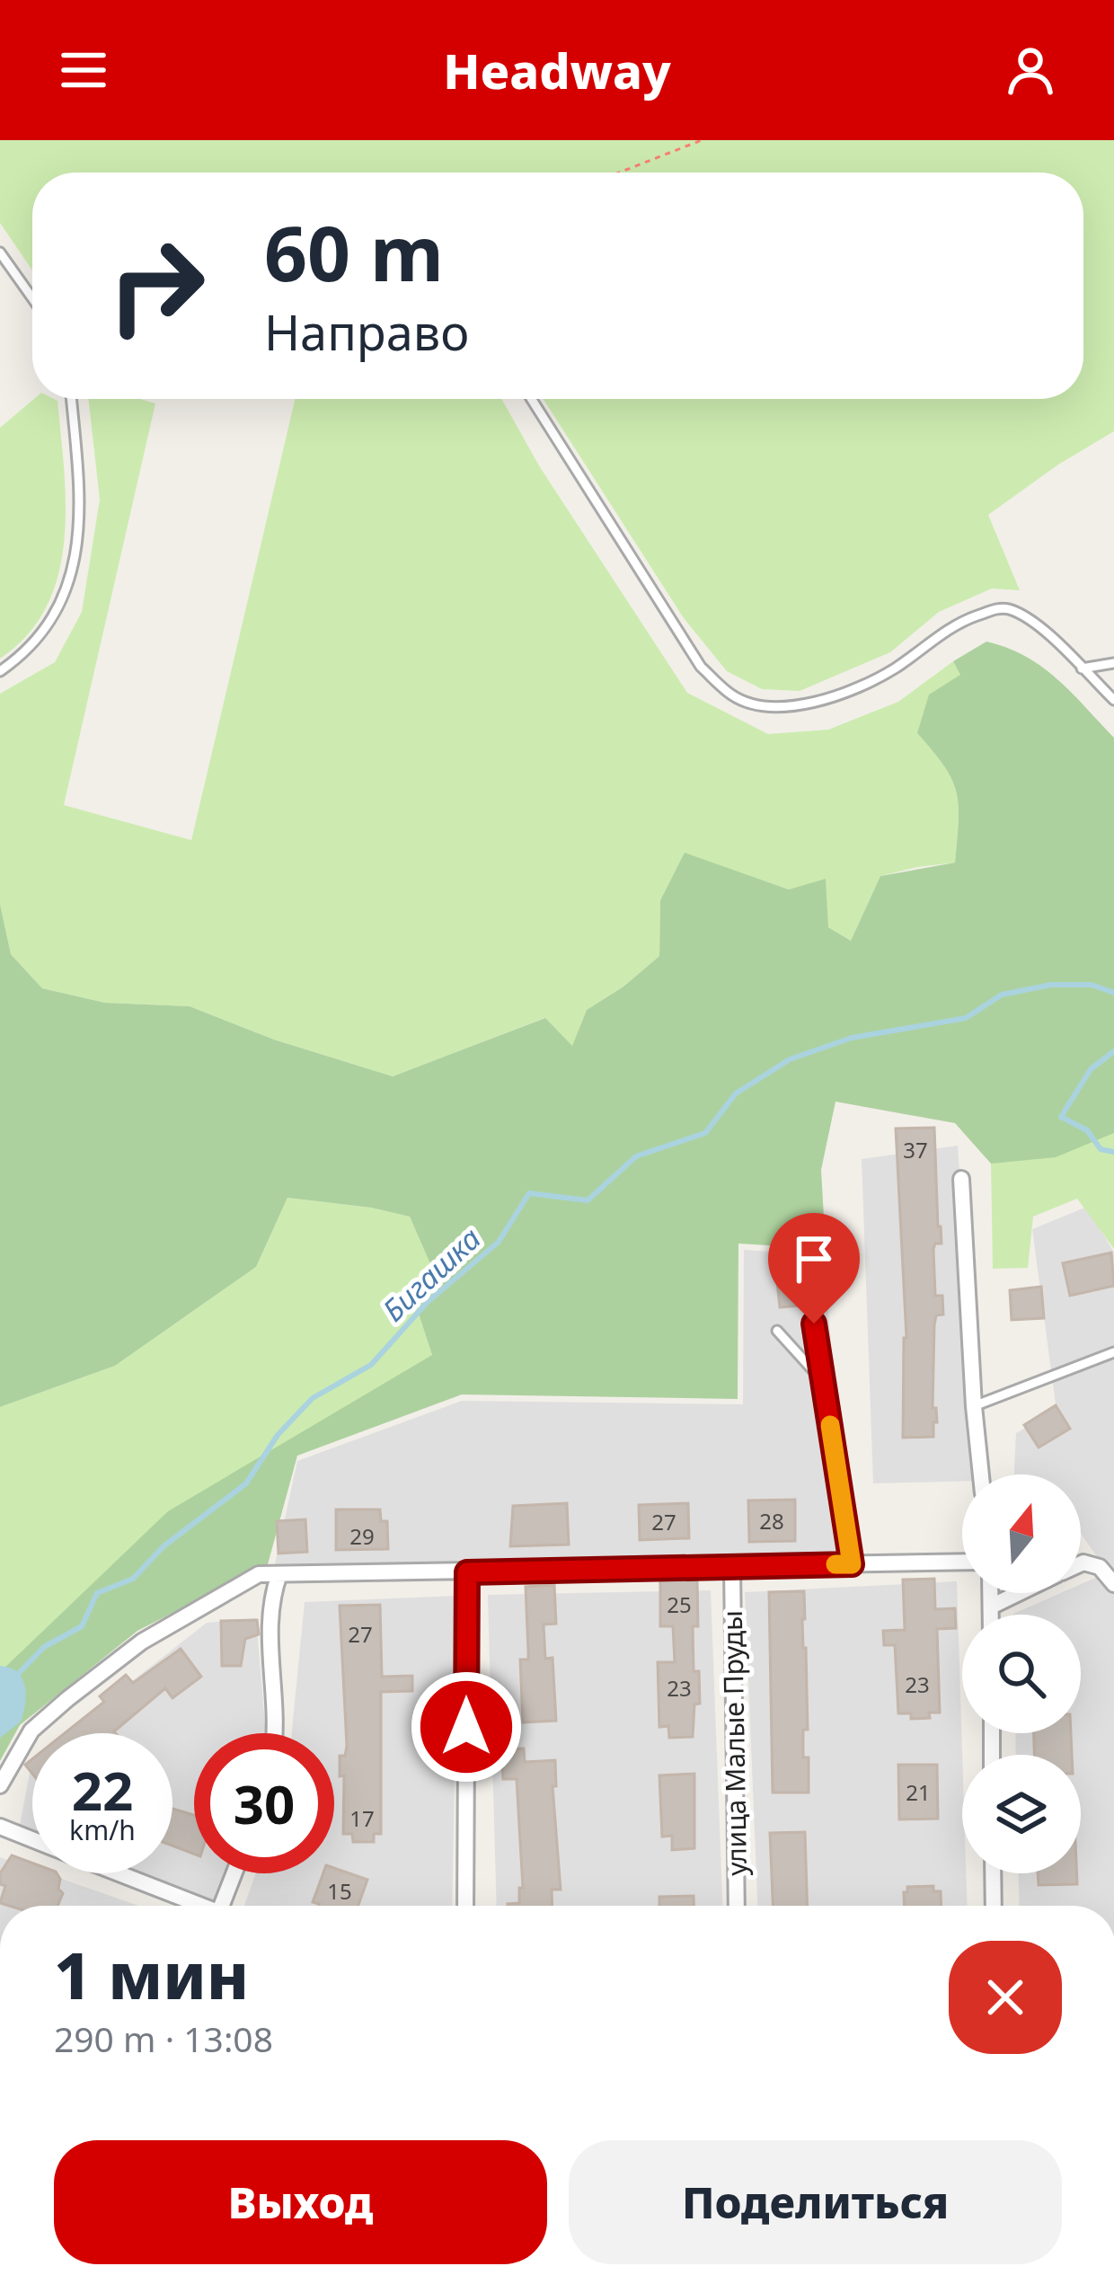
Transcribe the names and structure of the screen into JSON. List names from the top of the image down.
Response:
{
  "streets": {
    "street": ["улица Малые Пруды"]
  },
  "water": ["Бигашка"],
  "house_numbers": [
    "37",
    "28",
    "27",
    "29",
    "25",
    "27",
    "23",
    "23",
    "21",
    "17",
    "15"
  ],
  "north": "top",
  "page": {
    "header": "Headway",
    "turn": ["60 m", "Направо"],
    "speed": "22 km/h",
    "limit": "30",
    "heading": ["1 мин", "290 m · 13:08"],
    "buttons": ["Выход", "Поделиться"]
  }
}
